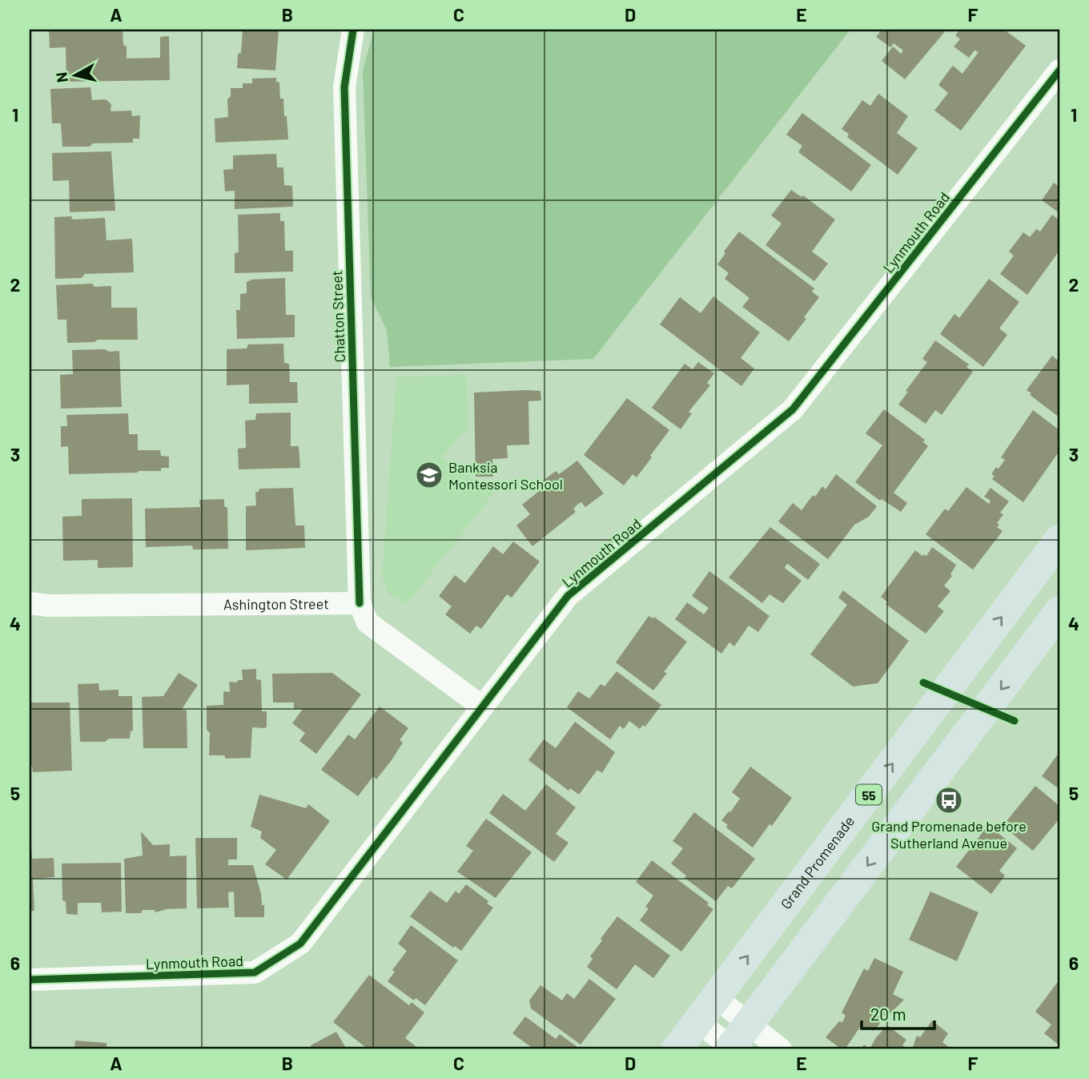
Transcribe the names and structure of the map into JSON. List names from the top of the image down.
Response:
{
  "streets": {
    "main road": ["55", "Grand Promenade"],
    "street": ["Lynmouth Road", "Chatton Street", "Ashington Street"]
  },
  "crossings": [
    ["Chatton Street", "Ashington Street"]
  ],
  "places": {
    "school or university": ["Banksia Montessori School"],
    "bus stop": ["Grand Promenade before Sutherland Avenue"]
  },
  "scale_bar": "20 m",
  "north": "left",
  "grid": {
    "columns": [
      "A",
      "B",
      "C",
      "D",
      "E",
      "F"
    ],
    "rows": [
      "1",
      "2",
      "3",
      "4",
      "5",
      "6"
    ]
  }
}
